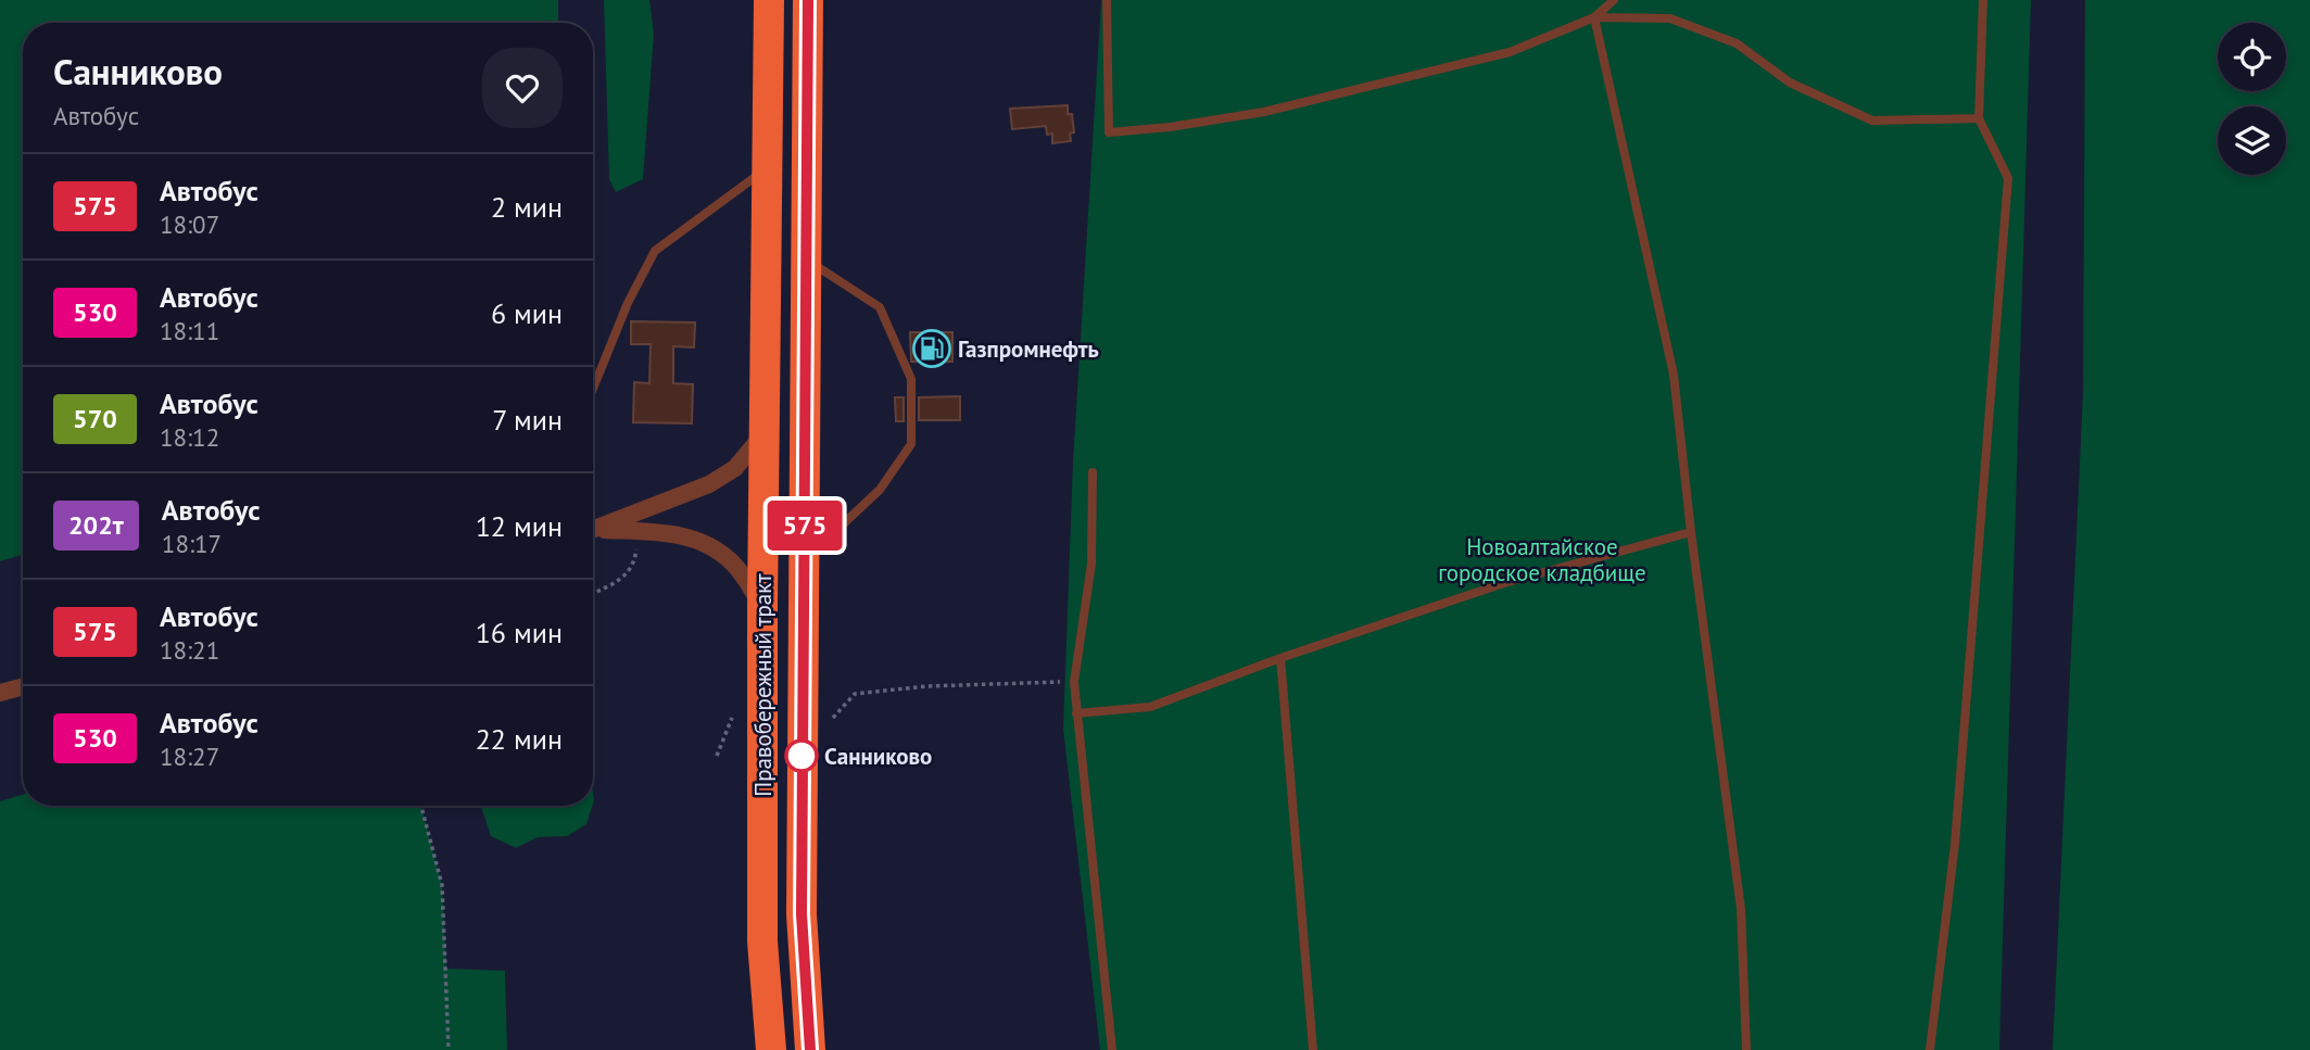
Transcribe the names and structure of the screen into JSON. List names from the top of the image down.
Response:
{
  "streets": {
    "highway": ["Правобережный тракт"]
  },
  "parks": ["Новоалтайское городское кладбище"],
  "places": {
    "fuel station": ["Газпромнефть"],
    "other": ["Санниково"]
  },
  "lines": ["bus line 575"],
  "page": {
    "on_map": "575",
    "heading": ["Санниково", "Автобус"],
    "list": [
      {
        "mark": "575",
        "name": "Автобус",
        "note": "18:07",
        "value": "2 мин"
      },
      {
        "mark": "530",
        "name": "Автобус",
        "note": "18:11",
        "value": "6 мин"
      },
      {
        "mark": "570",
        "name": "Автобус",
        "note": "18:12",
        "value": "7 мин"
      },
      {
        "mark": "202т",
        "name": "Автобус",
        "note": "18:17",
        "value": "12 мин"
      },
      {
        "mark": "575",
        "name": "Автобус",
        "note": "18:21",
        "value": "16 мин"
      },
      {
        "mark": "530",
        "name": "Автобус",
        "note": "18:27",
        "value": "22 мин"
      }
    ]
  }
}
